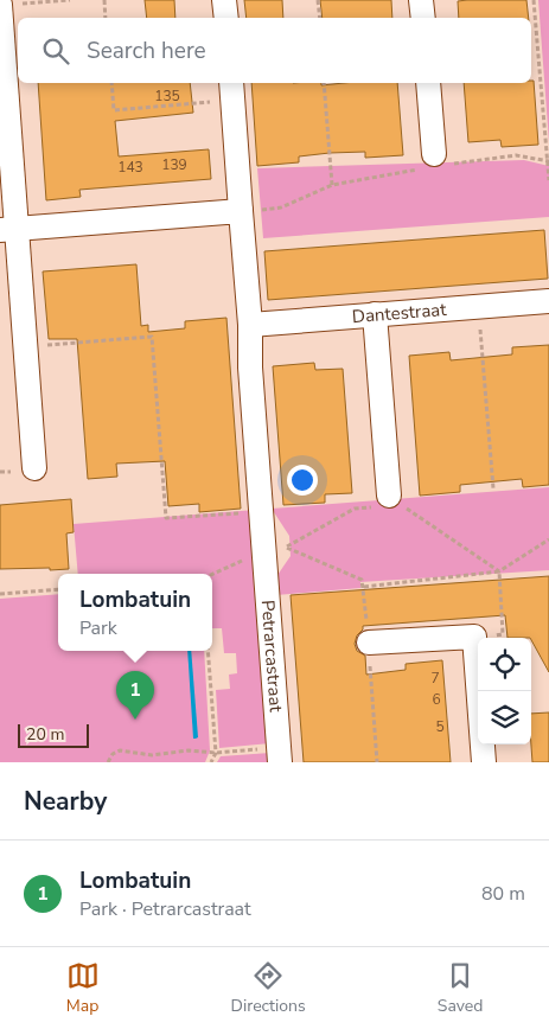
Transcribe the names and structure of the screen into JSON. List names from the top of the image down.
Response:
{
  "streets": {
    "street": ["Dantestraat", "Petrarcastraat"]
  },
  "house_numbers": [
    "135",
    "139",
    "143",
    "7",
    "6",
    "5"
  ],
  "scale_bar": "20 m",
  "page": {
    "search": "Search here",
    "popup": ["Lombatuin", "Park"],
    "pins": "1",
    "scale": "20 m",
    "heading": "Nearby",
    "list": [
      {
        "mark": "1",
        "name": "Lombatuin",
        "note": "Park · Petrarcastraat",
        "value": "80 m"
      }
    ],
    "nav": ["Map", "Directions", "Saved"]
  }
}
